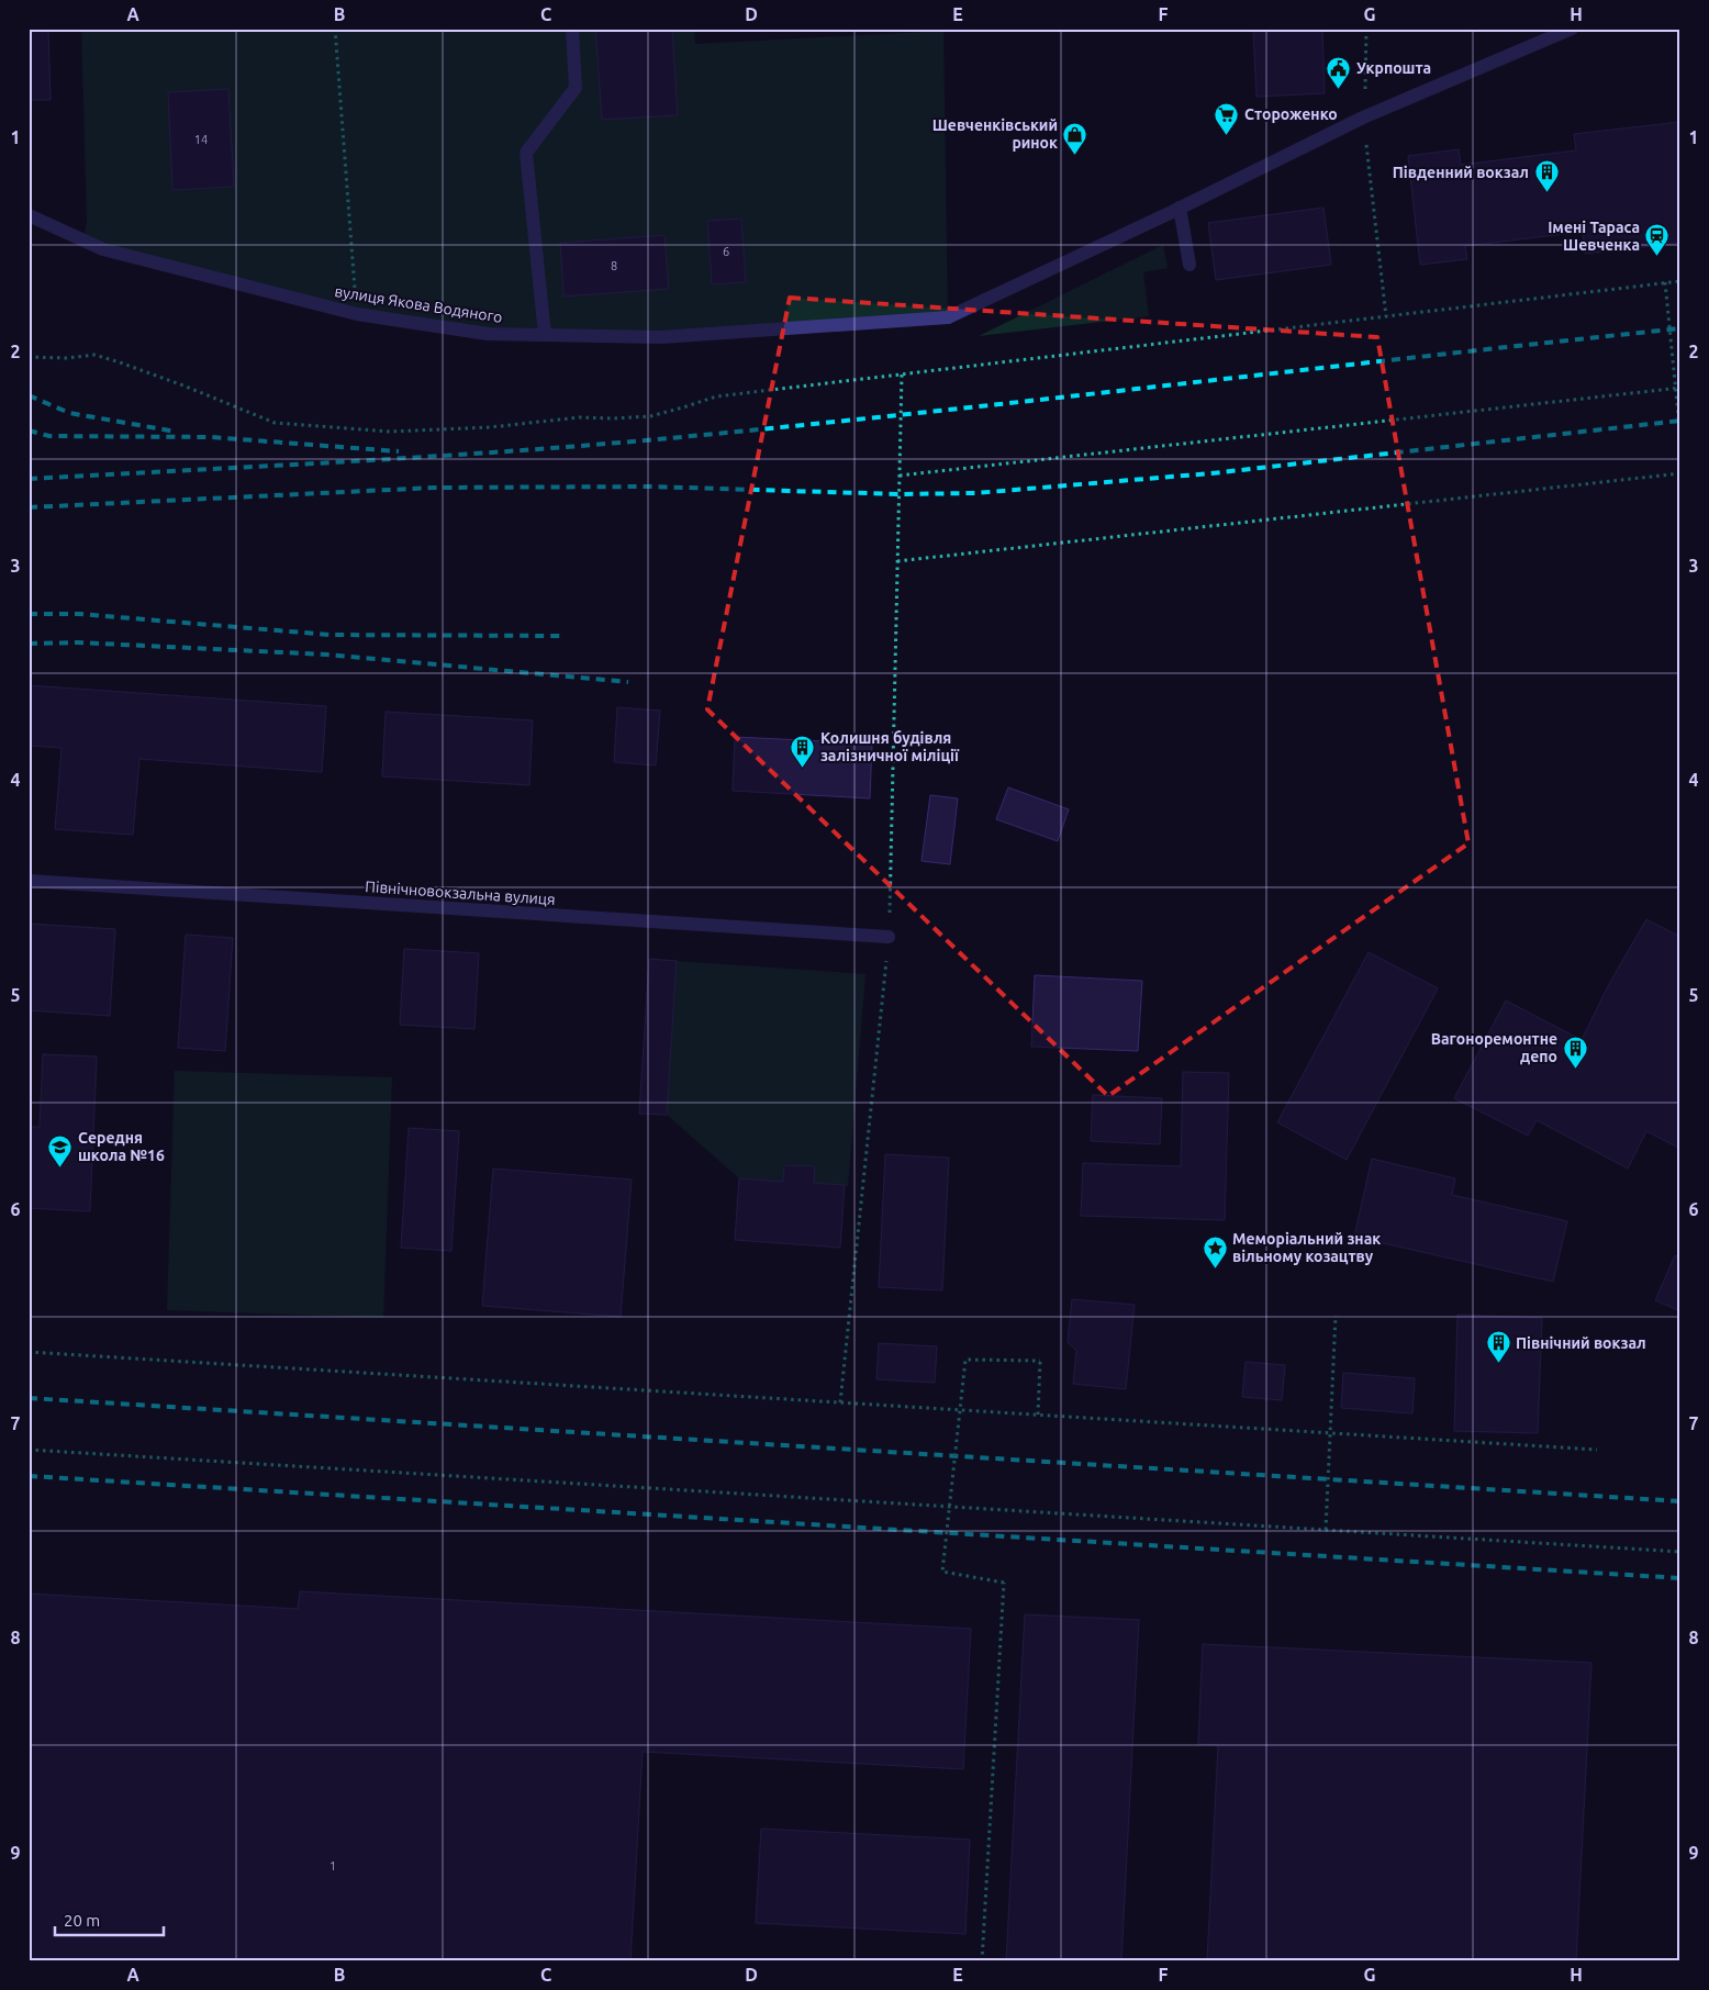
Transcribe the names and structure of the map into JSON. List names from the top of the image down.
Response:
{
  "streets": {
    "street": ["вулиця Якова Водяного", "Північновокзальна вулиця"]
  },
  "places": {
    "public building": ["Укрпошта"],
    "supermarket": ["Стороженко"],
    "shop": ["Шевченківський ринок"],
    "building": [
      "Південний вокзал",
      "Колишня будівля залізничної міліції",
      "Вагоноремонтне депо",
      "Північний вокзал"
    ],
    "station": ["Імені Тараса Шевченка"],
    "school or university": ["Середня школа №16"],
    "place": ["Меморіальний знак вільному козацтву"]
  },
  "house_numbers": [
    "14",
    "6",
    "8",
    "1"
  ],
  "scale_bar": "20 m",
  "grid": {
    "columns": [
      "A",
      "B",
      "C",
      "D",
      "E",
      "F",
      "G",
      "H"
    ],
    "rows": [
      "1",
      "2",
      "3",
      "4",
      "5",
      "6",
      "7",
      "8",
      "9"
    ]
  }
}
